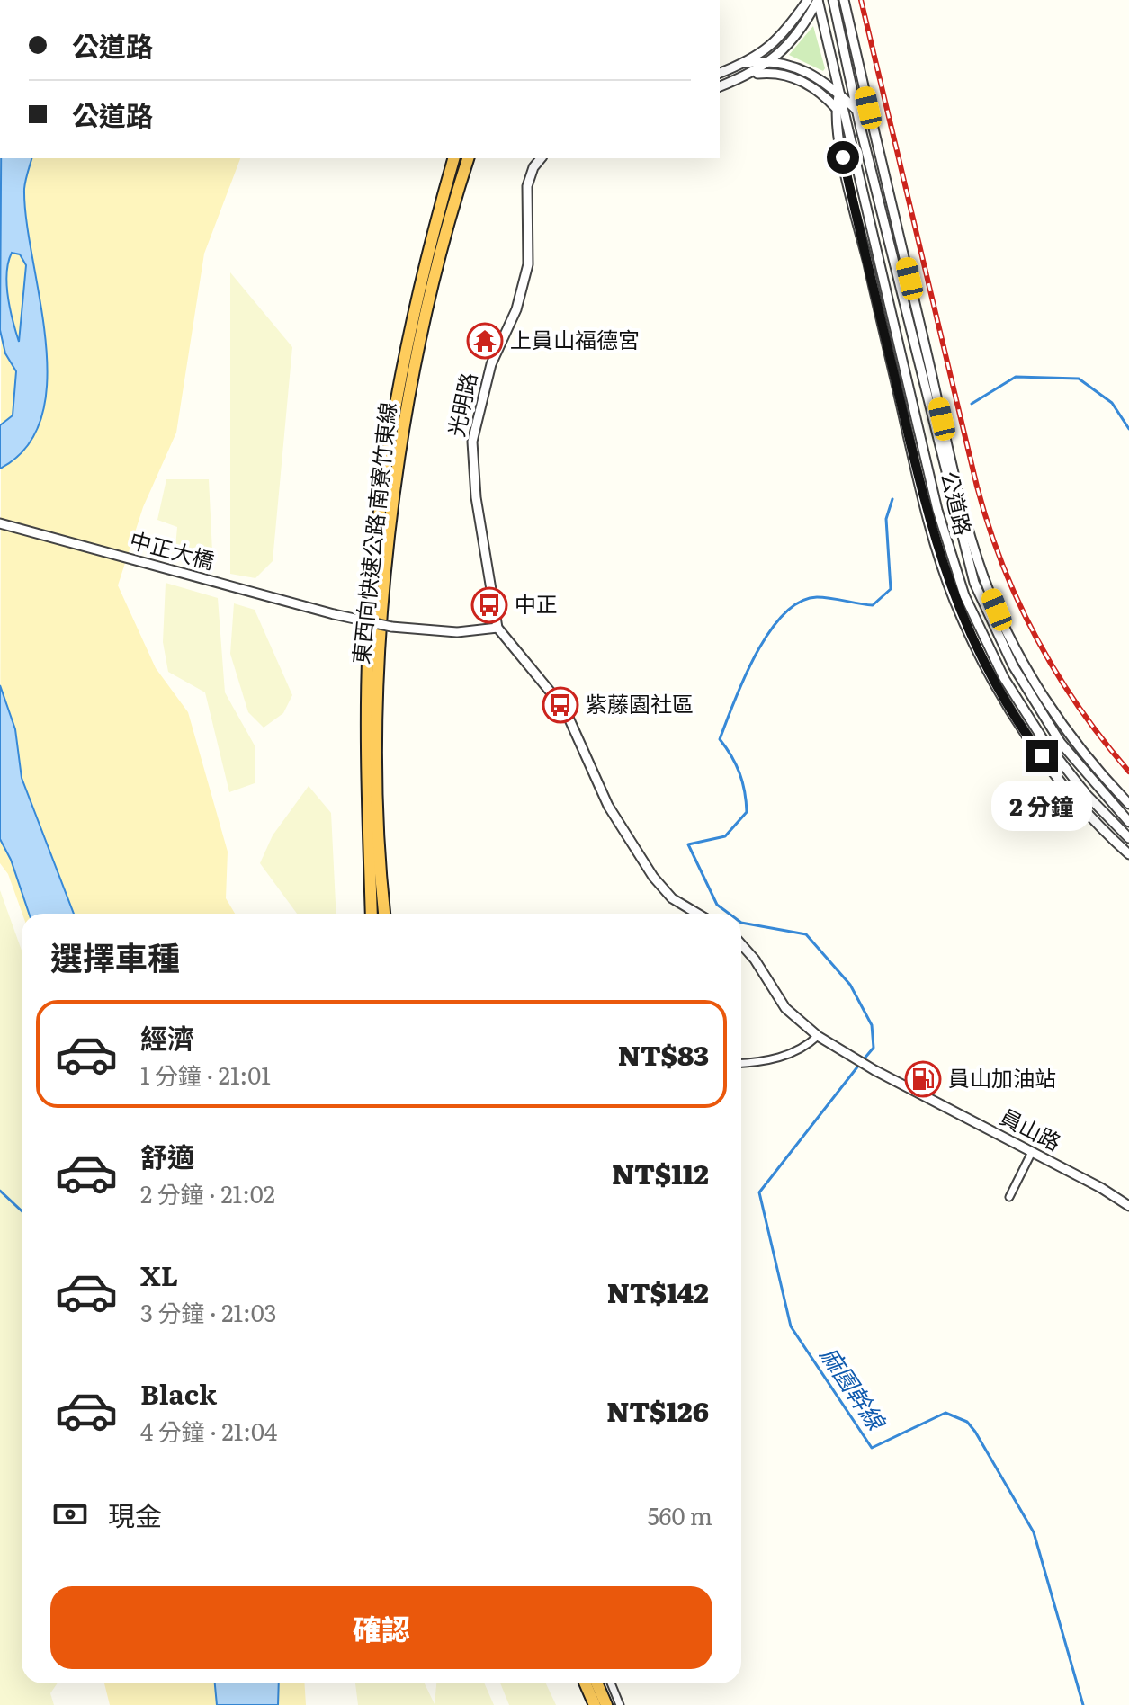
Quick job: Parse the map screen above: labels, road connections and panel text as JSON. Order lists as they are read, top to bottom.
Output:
{
  "streets": {
    "highway": ["東西向快速公路 南寮竹東線"],
    "street": [
      "光明路",
      "公道路",
      "中正大橋",
      "員山路"
    ]
  },
  "crossings": [
    ["光明路", "中正大橋"]
  ],
  "water": ["麻園幹線"],
  "places": {
    "temple": ["上員山福德宮"],
    "bus stop": ["中正", "紫藤園社區"],
    "fuel station": ["員山加油站"]
  },
  "page": {
    "banner": ["公道路", "公道路"],
    "bubble": "2 分鐘",
    "heading": "選擇車種",
    "list": [
      {
        "name": "經濟",
        "note": "1 分鐘 · 21:01",
        "value": "NT$83"
      },
      {
        "name": "舒適",
        "note": "2 分鐘 · 21:02",
        "value": "NT$112"
      },
      {
        "name": "XL",
        "note": "3 分鐘 · 21:03",
        "value": "NT$142"
      },
      {
        "name": "Black",
        "note": "4 分鐘 · 21:04",
        "value": "NT$126"
      }
    ],
    "pay": ["現金", "560 m"],
    "buttons": "確認"
  }
}
